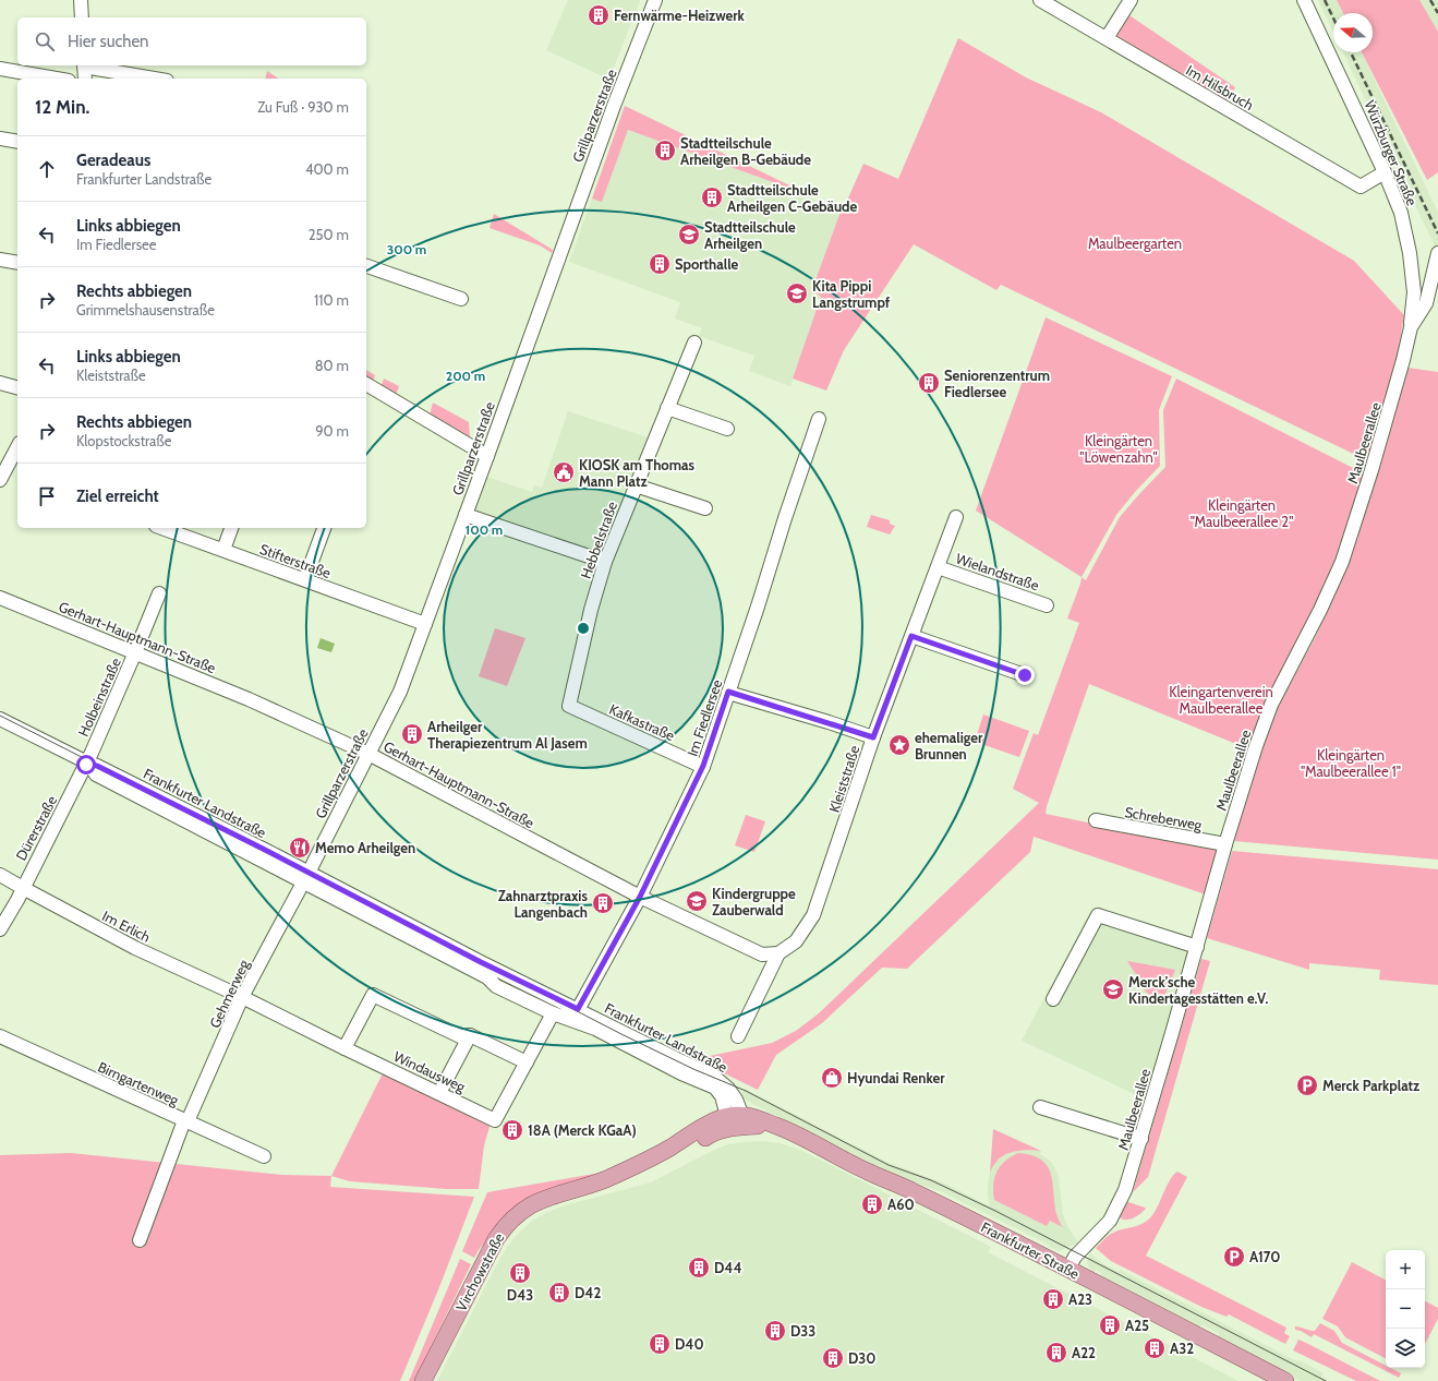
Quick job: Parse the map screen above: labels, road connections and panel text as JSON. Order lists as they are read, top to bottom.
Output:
{
  "streets": {
    "main road": ["Frankfurter Straße", "Virchowstraße"],
    "street": [
      "Im Hilsbruch",
      "Grillparzerstraße",
      "Würzburger Straße",
      "Maulbeerallee",
      "Hebbelstraße",
      "Stifterstraße",
      "Wielandstraße",
      "Gerhart-Hauptmann-Straße",
      "Holbeinstraße",
      "Im Fiedlersee",
      "Kafkastraße",
      "Kleiststraße",
      "Frankfurter Landstraße",
      "Schreberweg",
      "Dürerstraße",
      "Im Erlich",
      "Gehmerweg",
      "Windausweg",
      "Birngartenweg"
    ]
  },
  "crossings": [
    ["Im Hilsbruch", "Würzburger Straße"],
    ["Grillparzerstraße", "Stifterstraße"],
    ["Grillparzerstraße", "Gerhart-Hauptmann-Straße"],
    ["Grillparzerstraße", "Frankfurter Landstraße"],
    ["Grillparzerstraße", "Gehmerweg"],
    ["Würzburger Straße", "Maulbeerallee"],
    ["Maulbeerallee", "Schreberweg"],
    ["Maulbeerallee", "Frankfurter Straße"],
    ["Hebbelstraße", "Kafkastraße"],
    ["Wielandstraße", "Kleiststraße"],
    ["Gerhart-Hauptmann-Straße", "Holbeinstraße"],
    ["Gerhart-Hauptmann-Straße", "Im Fiedlersee"],
    ["Gerhart-Hauptmann-Straße", "Kleiststraße"],
    ["Holbeinstraße", "Frankfurter Landstraße"],
    ["Holbeinstraße", "Dürerstraße"],
    ["Im Fiedlersee", "Kafkastraße"],
    ["Im Fiedlersee", "Frankfurter Landstraße"],
    ["Frankfurter Landstraße", "Dürerstraße"],
    ["Frankfurter Landstraße", "Gehmerweg"],
    ["Frankfurter Landstraße", "Windausweg"],
    ["Frankfurter Landstraße", "Frankfurter Straße"],
    ["Frankfurter Landstraße", "Virchowstraße"],
    ["Dürerstraße", "Im Erlich"],
    ["Im Erlich", "Gehmerweg"],
    ["Im Erlich", "Windausweg"],
    ["Gehmerweg", "Windausweg"],
    ["Gehmerweg", "Birngartenweg"],
    ["Frankfurter Straße", "Virchowstraße"]
  ],
  "parks": [
    "Maulbeergarten",
    "Kleingärten \"Löwenzahn\"",
    "Kleingärten \"Maulbeerallee 2\"",
    "Kleingartenverein Maulbeerallee",
    "Kleingärten \"Maulbeerallee 1\""
  ],
  "places": {
    "building": [
      "Fernwärme-Heizwerk",
      "Stadtteilschule Arheilgen B-Gebäude",
      "Stadtteilschule Arheilgen C-Gebäude",
      "Sporthalle",
      "Seniorenzentrum Fiedlersee",
      "Arheilger Therapiezentrum Al Jasem",
      "Zahnarztpraxis Langenbach",
      "18A (Merck KGaA)",
      "A60",
      "D44",
      "D43",
      "D42",
      "A23",
      "A25",
      "D33",
      "D40",
      "A32",
      "A22",
      "D30"
    ],
    "school or university": [
      "Stadtteilschule Arheilgen",
      "Kita Pippi Langstrumpf",
      "Kindergruppe Zauberwald",
      "Merck'sche Kindertagesstätten e.V."
    ],
    "public building": ["KIOSK am Thomas Mann Platz"],
    "place": ["ehemaliger Brunnen"],
    "restaurant": ["Memo Arheilgen"],
    "shop": ["Hyundai Renker"],
    "parking": ["Merck Parkplatz", "A170"]
  },
  "north": "left",
  "page": {
    "search": "Hier suchen",
    "heading": ["12 Min.", "Zu Fuß · 930 m"],
    "list": [
      ["Geradeaus", "Frankfurter Landstraße", "400 m"],
      ["Links abbiegen", "Im Fiedlersee", "250 m"],
      ["Rechts abbiegen", "Grimmelshausenstraße", "110 m"],
      ["Links abbiegen", "Kleiststraße", "80 m"],
      ["Rechts abbiegen", "Klopstockstraße", "90 m"],
      "Ziel erreicht"
    ],
    "map_buttons": ["+", "−"]
  },
  "rings": ["300 m", "200 m", "100 m"]
}
